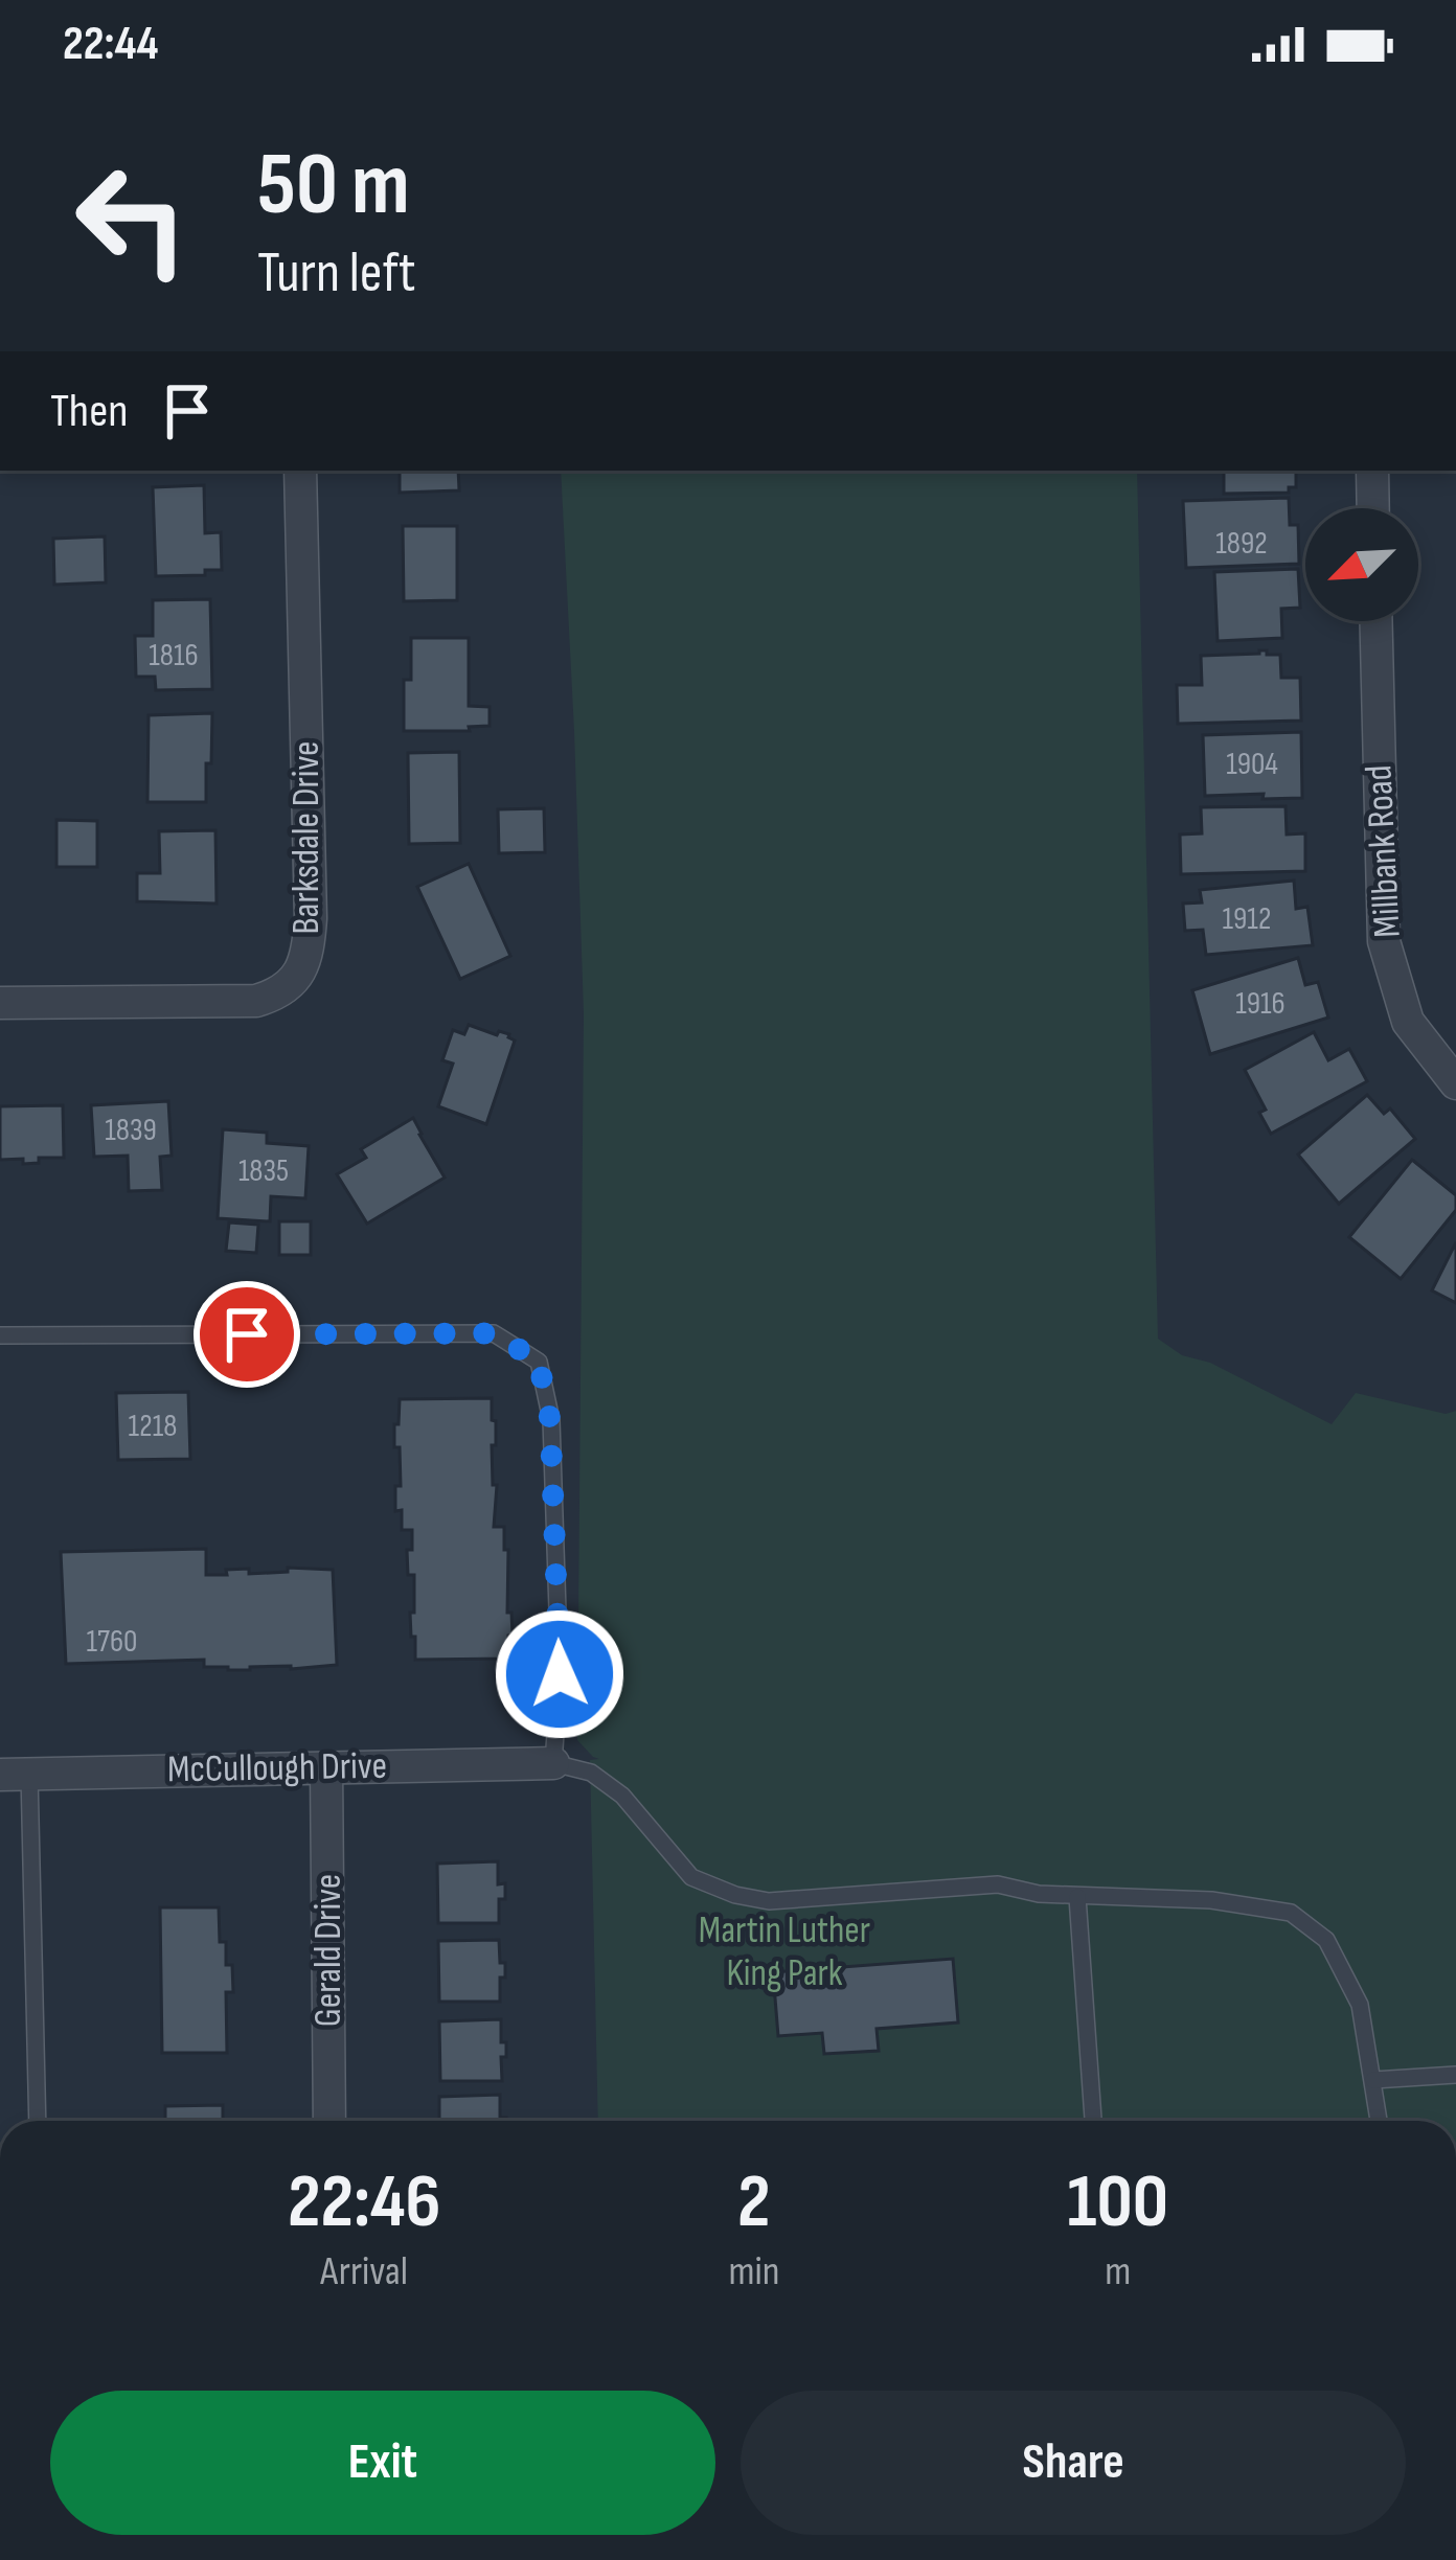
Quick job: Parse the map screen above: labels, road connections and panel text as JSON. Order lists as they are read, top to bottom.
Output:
{
  "streets": {
    "street": [
      "Barksdale Drive",
      "Millbank Road",
      "McCullough Drive",
      "Gerald Drive"
    ]
  },
  "crossings": [
    ["McCullough Drive", "Gerald Drive"]
  ],
  "parks": ["Martin Luther King Park"],
  "house_numbers": [
    "1892",
    "1816",
    "1904",
    "1912",
    "1916",
    "1839",
    "1835",
    "1218",
    "1760"
  ],
  "north": "bottom left",
  "page": {
    "status": "22:44",
    "turn": ["50 m", "Turn left"],
    "then": "Then",
    "eta": [
      "22:46",
      "Arrival",
      "2",
      "min",
      "100",
      "m"
    ],
    "buttons": ["Exit", "Share"]
  }
}
